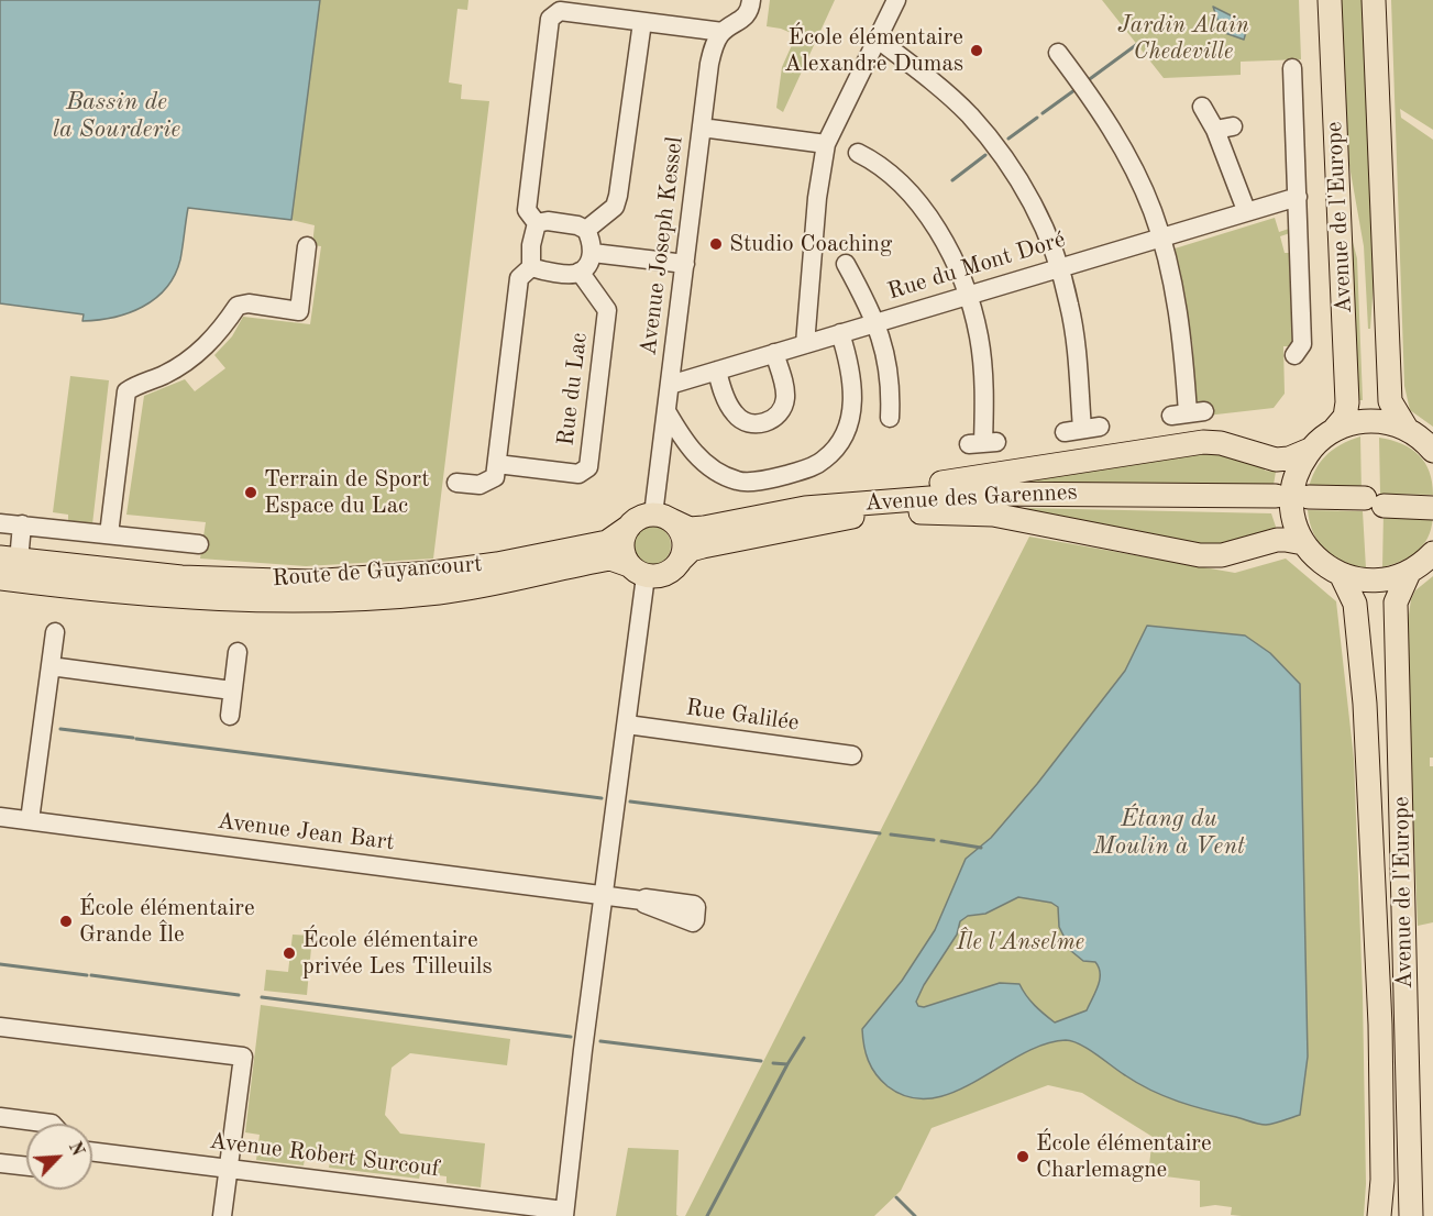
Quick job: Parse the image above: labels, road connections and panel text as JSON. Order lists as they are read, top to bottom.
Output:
{
  "streets": {
    "main road": ["Avenue de l'Europe", "Avenue des Garennes", "Route de Guyancourt"],
    "street": [
      "Avenue Joseph Kessel",
      "Rue du Mont Doré",
      "Rue du Lac",
      "Rue Galilée",
      "Avenue Jean Bart",
      "Avenue Robert Surcouf"
    ]
  },
  "crossings": [
    ["Avenue Joseph Kessel", "Rue du Mont Doré"],
    ["Avenue Joseph Kessel", "Avenue des Garennes"],
    ["Avenue Joseph Kessel", "Route de Guyancourt"],
    ["Avenue des Garennes", "Route de Guyancourt"]
  ],
  "water": ["Bassin de la Sourderie", "Étang du Moulin à Vent"],
  "parks": ["Jardin Alain Chedeville", "Île l'Anselme"],
  "places": [
    "École élémentaire Alexandre Dumas",
    "Studio Coaching",
    "Terrain de Sport Espace du Lac",
    "École élémentaire Grande Île",
    "École élémentaire privée Les Tilleuils",
    "École élémentaire Charlemagne"
  ],
  "north": "top right"
}
